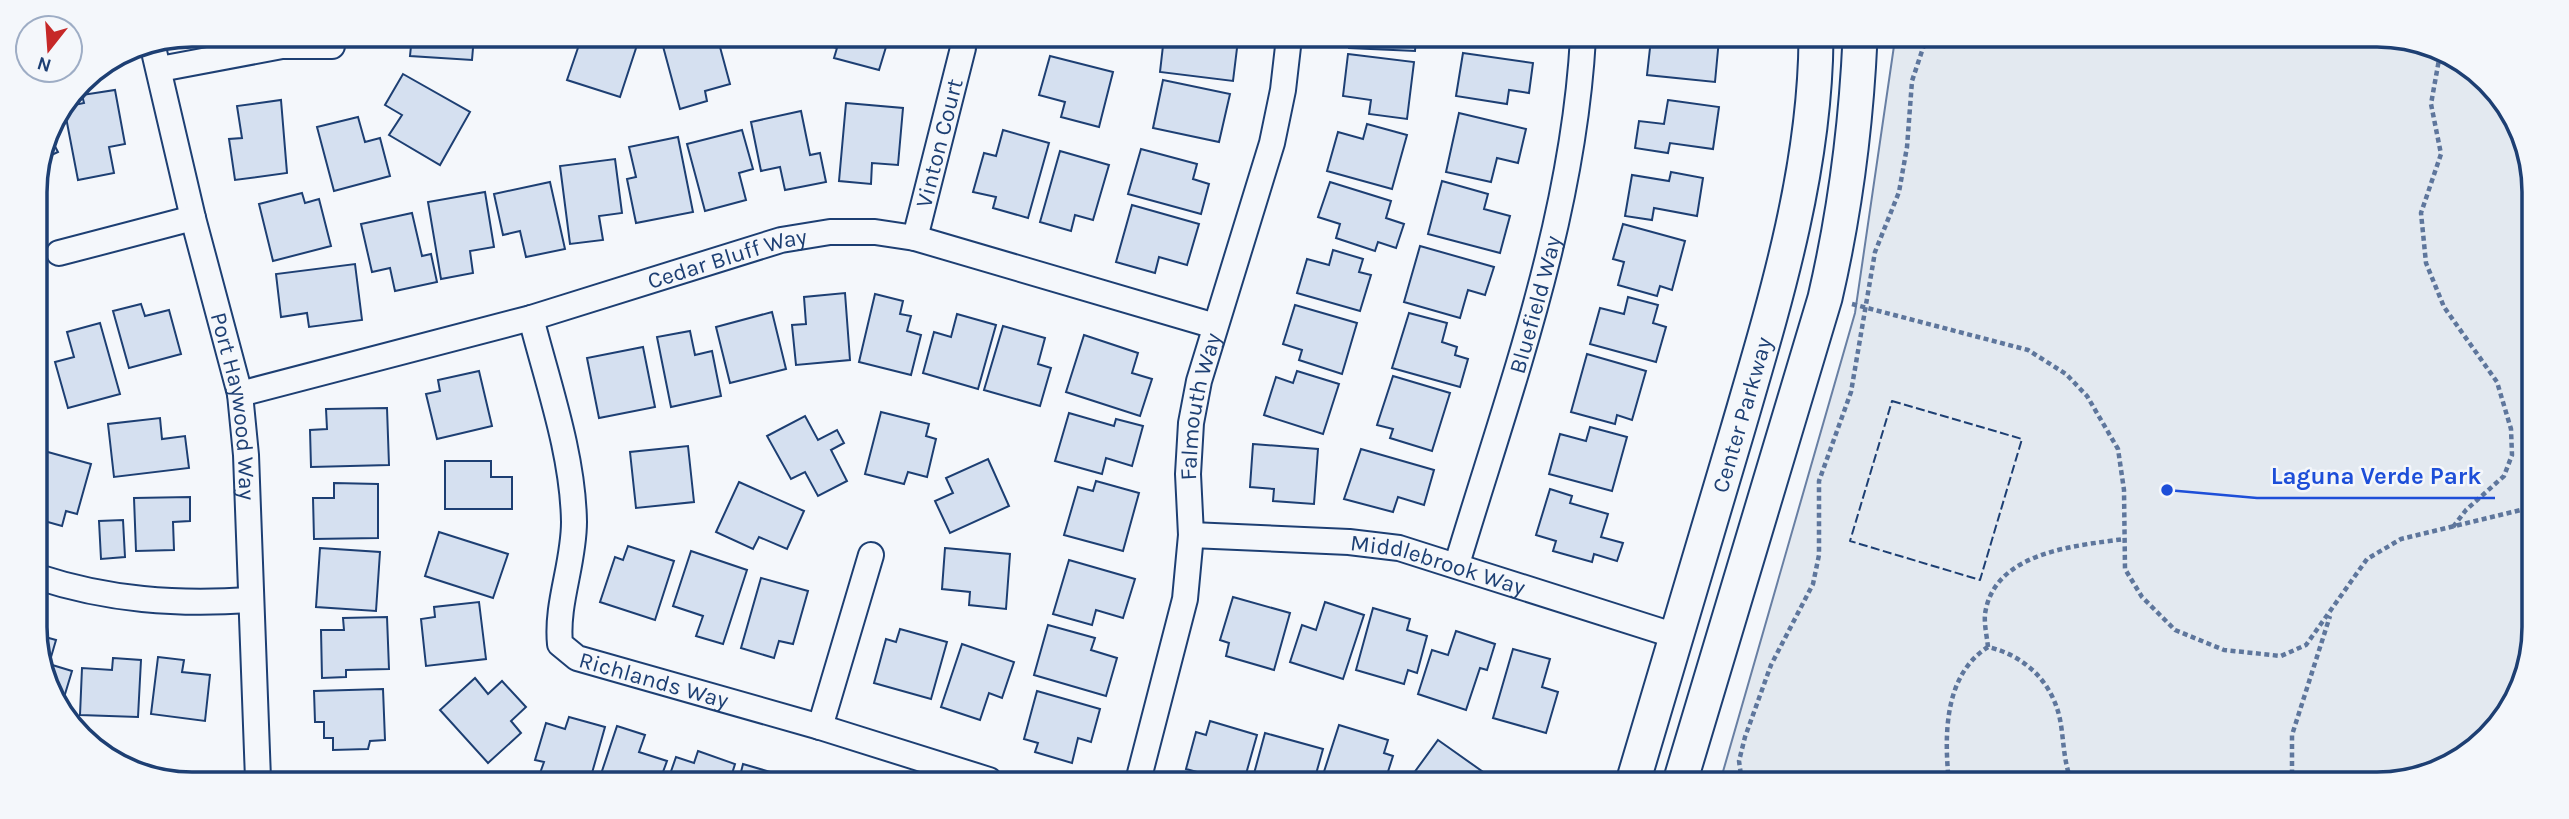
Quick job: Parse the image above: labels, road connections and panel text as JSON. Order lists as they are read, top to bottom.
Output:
{
  "streets": {
    "main road": ["Center Parkway"],
    "street": [
      "Vinton Court",
      "Cedar Bluff Way",
      "Bluefield Way",
      "Port Haywood Way",
      "Falmouth Way",
      "Middlebrook Way",
      "Richlands Way"
    ]
  },
  "crossings": [
    ["Vinton Court", "Cedar Bluff Way"],
    ["Cedar Bluff Way", "Port Haywood Way"],
    ["Cedar Bluff Way", "Falmouth Way"],
    ["Cedar Bluff Way", "Richlands Way"],
    ["Bluefield Way", "Middlebrook Way"],
    ["Falmouth Way", "Middlebrook Way"],
    ["Center Parkway", "Middlebrook Way"]
  ],
  "places": ["Laguna Verde Park"],
  "north": "bottom"
}
